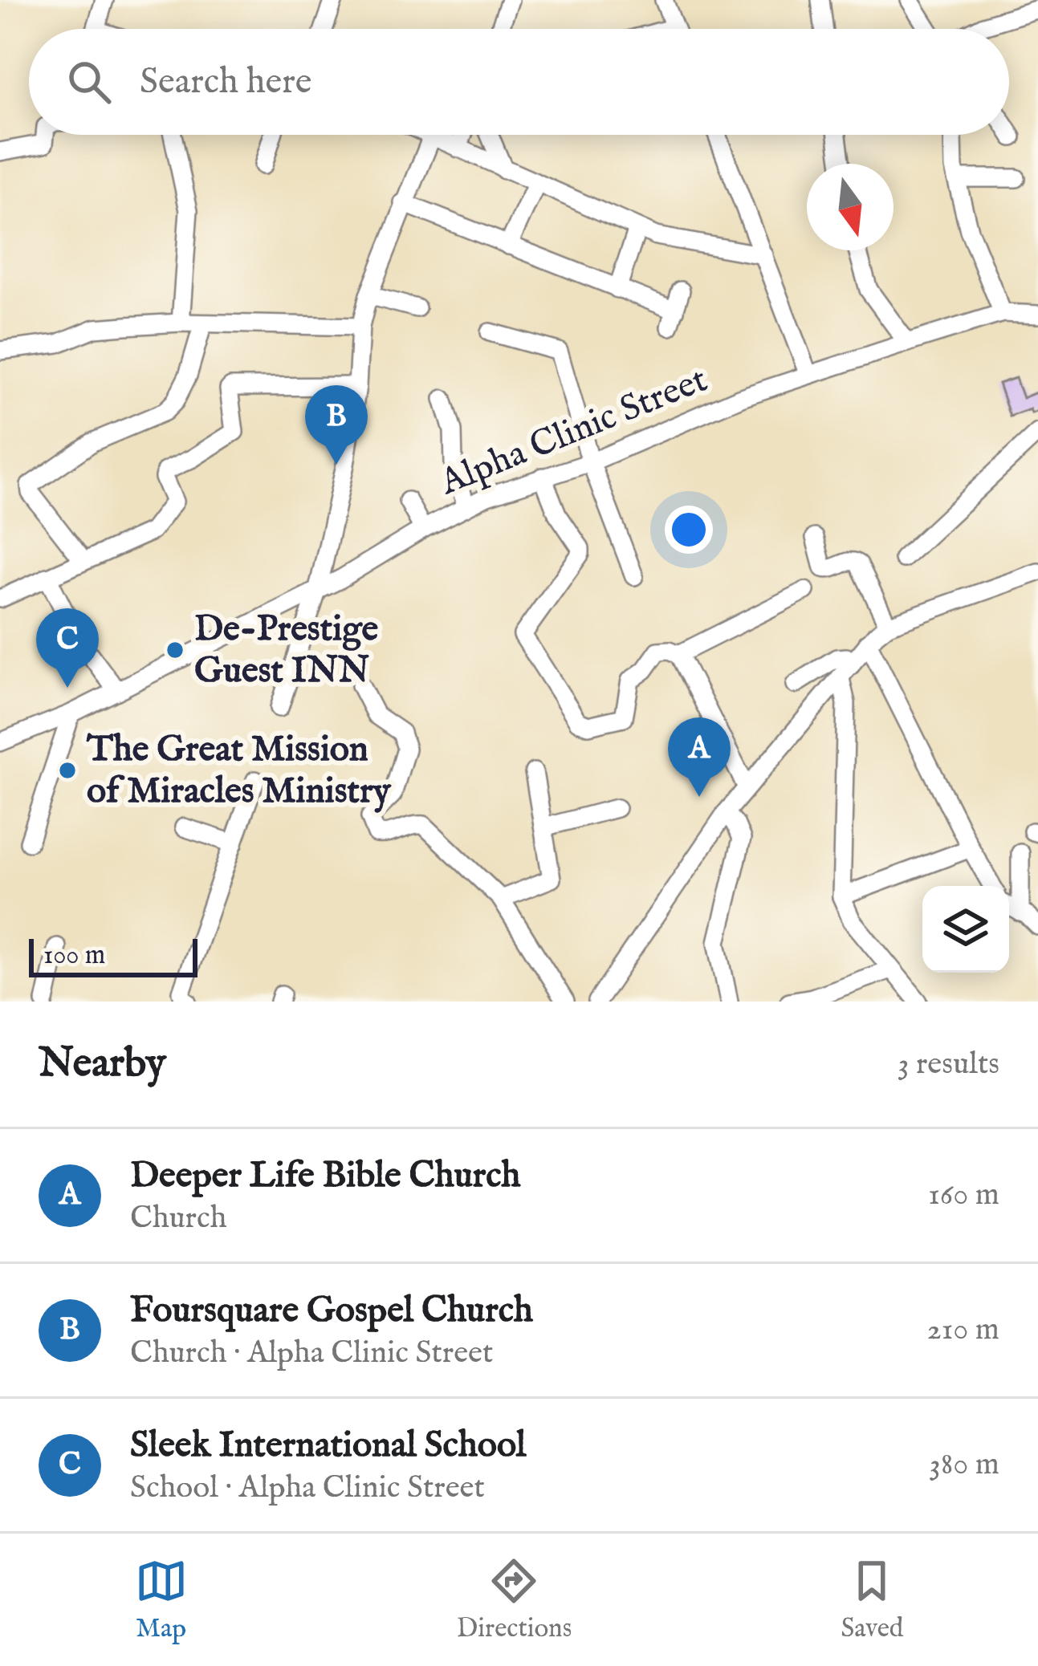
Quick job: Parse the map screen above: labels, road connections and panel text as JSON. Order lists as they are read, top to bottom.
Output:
{
  "streets": {
    "street": ["Alpha Clinic Street"]
  },
  "places": ["De-Prestige Guest INN", "The Great Mission of Miracles Ministry"],
  "scale_bar": "100 m",
  "north": "bottom",
  "page": {
    "search": "Search here",
    "pins": ["B", "C", "A"],
    "scale": "100 m",
    "heading": ["Nearby", "3 results"],
    "list": [
      {
        "mark": "A",
        "name": "Deeper Life Bible Church",
        "note": "Church",
        "value": "160 m"
      },
      {
        "mark": "B",
        "name": "Foursquare Gospel Church",
        "note": "Church · Alpha Clinic Street",
        "value": "210 m"
      },
      {
        "mark": "C",
        "name": "Sleek International School",
        "note": "School · Alpha Clinic Street",
        "value": "380 m"
      }
    ],
    "nav": ["Map", "Directions", "Saved"]
  }
}
